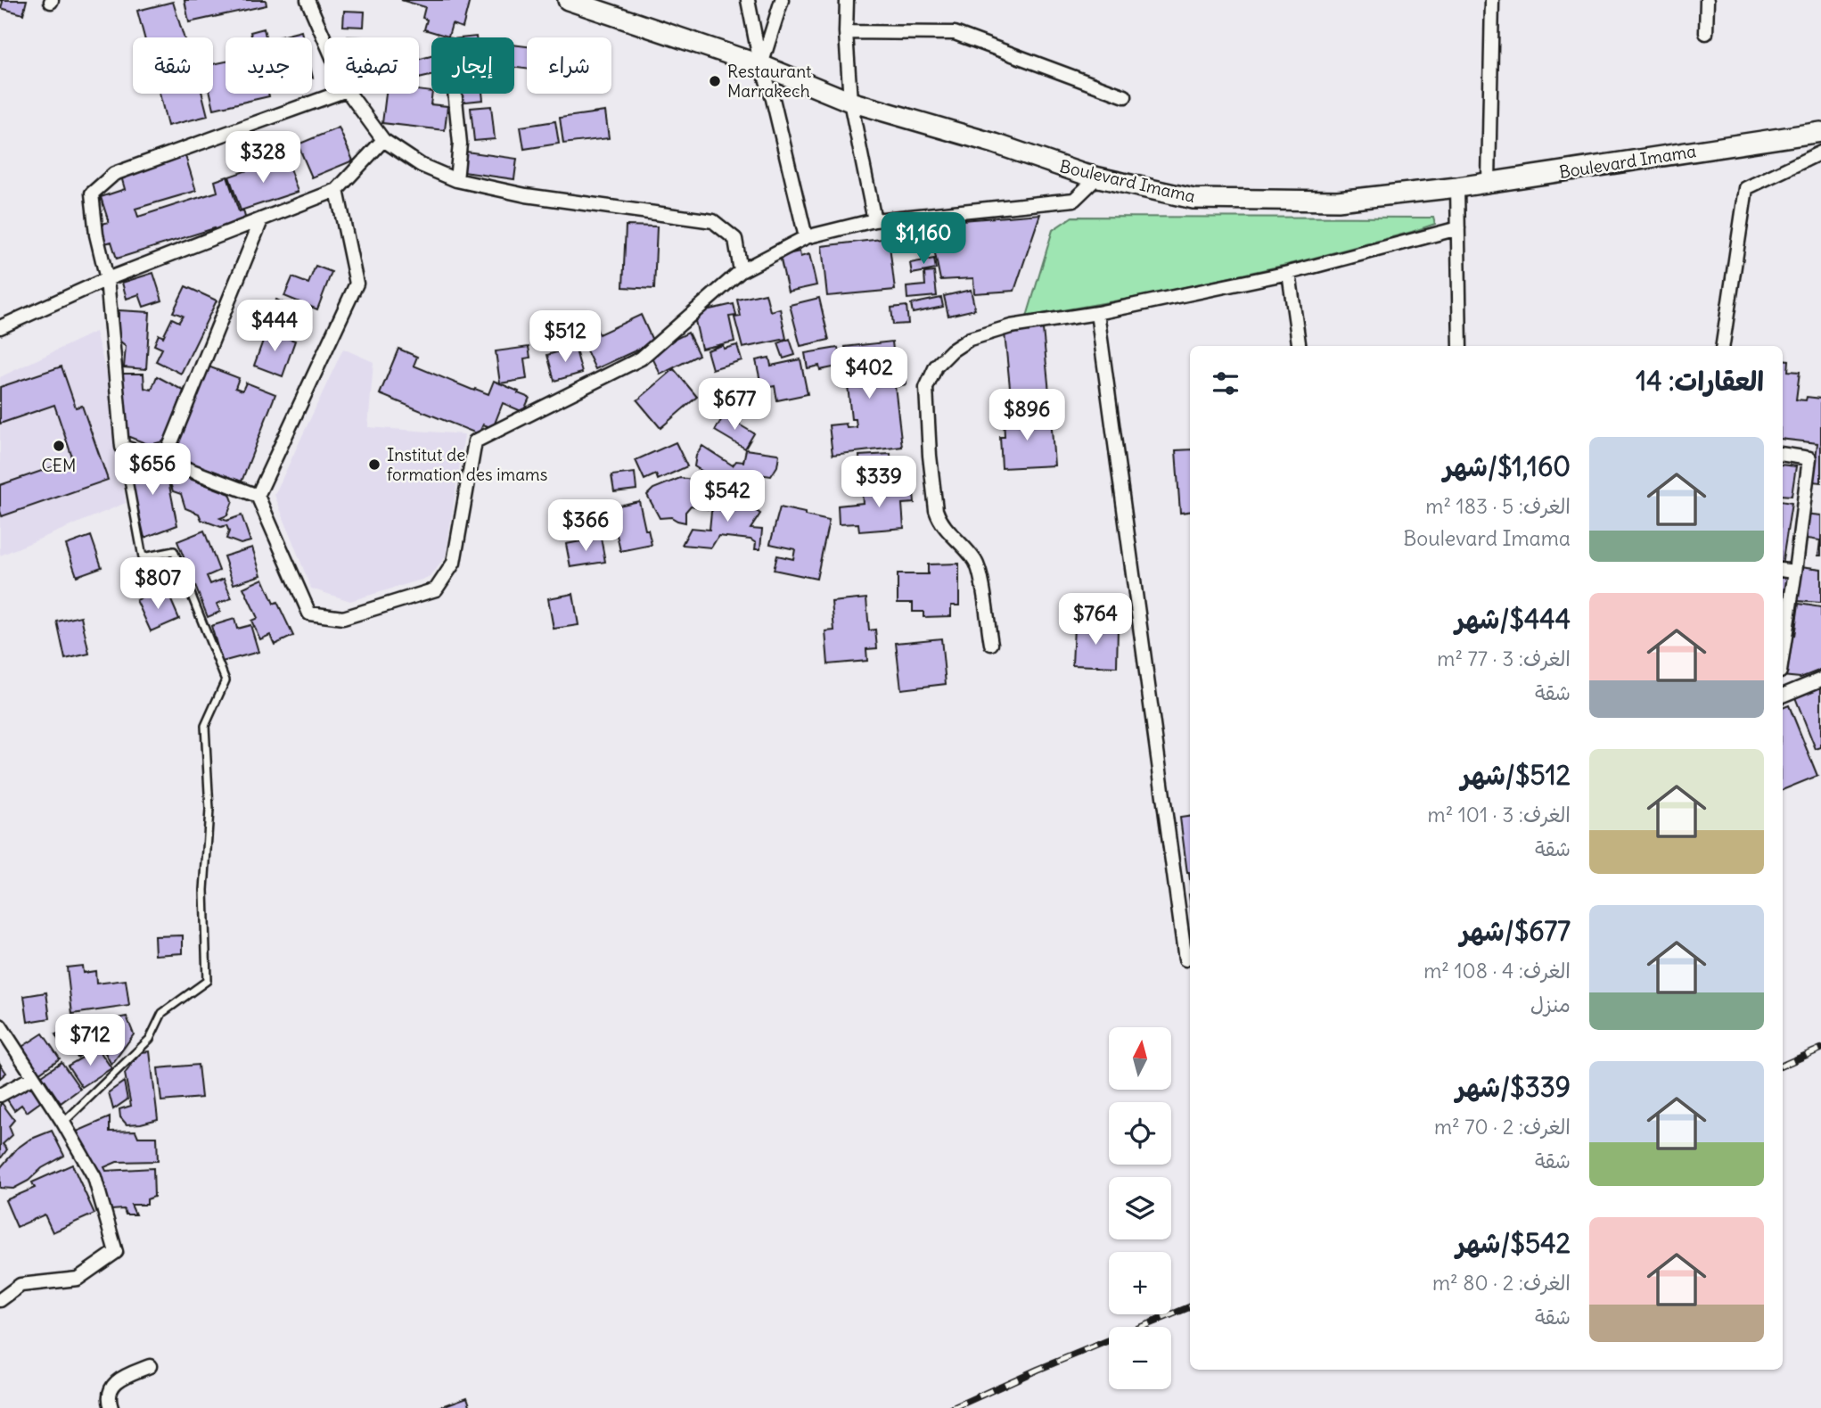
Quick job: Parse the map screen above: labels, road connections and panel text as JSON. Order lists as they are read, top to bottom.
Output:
{
  "streets": {
    "main road": ["Boulevard Imama"]
  },
  "places": ["Restaurant Marrakech", "CEM", "Institut de formation des imams"],
  "north": "top",
  "page": {
    "chip": [
      "شراء",
      "إيجار",
      "تصفية",
      "جديد",
      "شقة"
    ],
    "price": [
      "$328",
      "$1,160",
      "$444",
      "$512",
      "$402",
      "$677",
      "$896",
      "$656",
      "$339",
      "$542",
      "$366",
      "$807",
      "$764",
      "$712"
    ],
    "heading": "العقارات: 14",
    "list": [
      {
        "name": "$1,160/شهر",
        "note": "الغرف: 5 · 183 m² · Boulevard Imama"
      },
      {
        "name": "$444/شهر",
        "note": "الغرف: 3 · 77 m² · شقة"
      },
      {
        "name": "$512/شهر",
        "note": "الغرف: 3 · 101 m² · شقة"
      },
      {
        "name": "$677/شهر",
        "note": "الغرف: 4 · 108 m² · منزل"
      },
      {
        "name": "$339/شهر",
        "note": "الغرف: 2 · 70 m² · شقة"
      },
      {
        "name": "$542/شهر",
        "note": "الغرف: 2 · 80 m² · شقة"
      }
    ],
    "map_buttons": ["+", "−"]
  }
}
